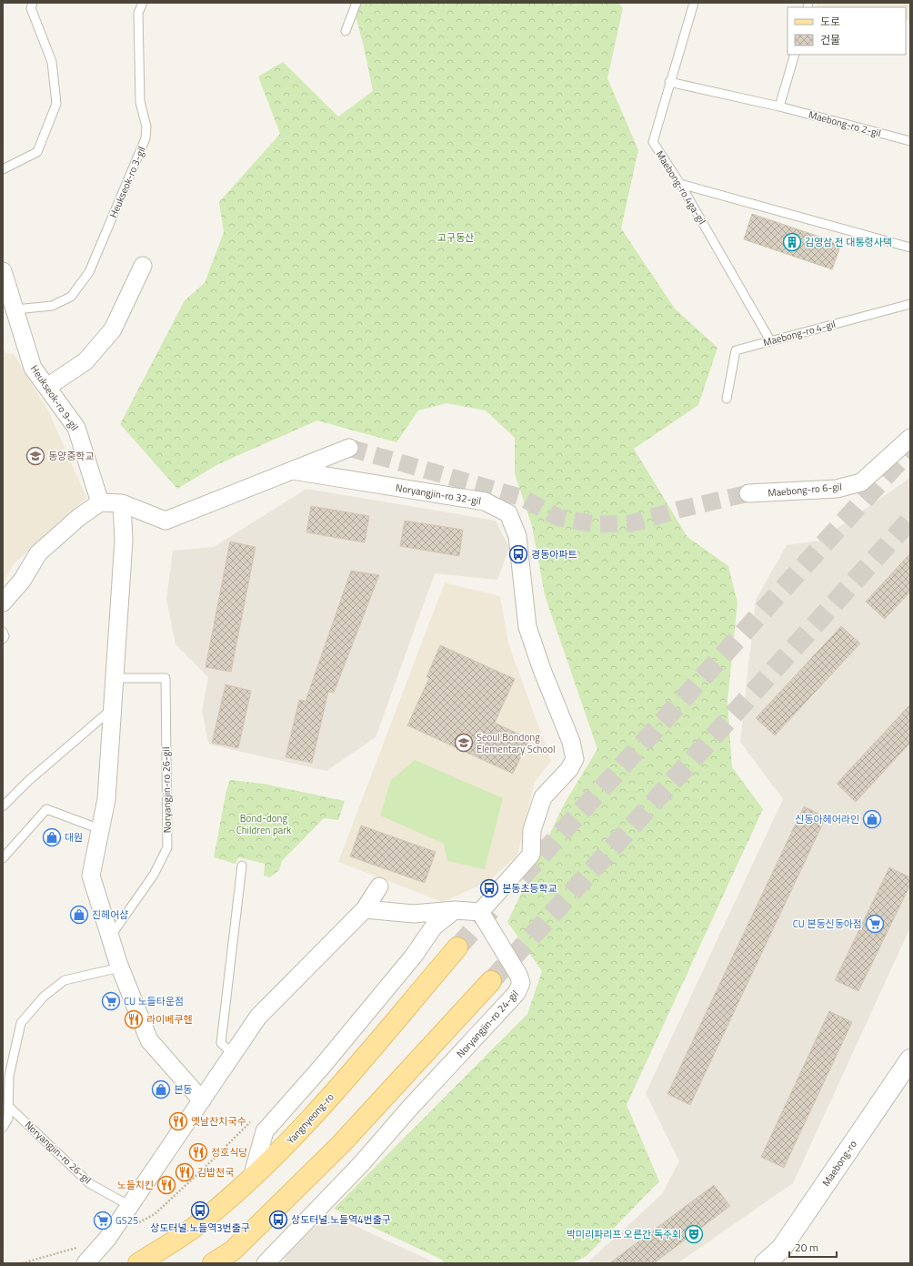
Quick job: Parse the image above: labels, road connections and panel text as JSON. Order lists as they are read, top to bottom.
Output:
{
  "streets": {
    "main road": ["Yangnyeong-ro"],
    "street": [
      "Heukseok-ro 9-gil",
      "Maebong-ro 6-gil",
      "Noryangjin-ro 32-gil",
      "Noryangjin-ro 24-gil",
      "Maebong-ro"
    ],
    "lane": [
      "Maebong-ro 2-gil",
      "Heukseok-ro 3-gil",
      "Maebong-ro 4ga-gil",
      "Maebong-ro 4-gil",
      "Noryangjin-ro 26-gil"
    ]
  },
  "crossings": [
    ["Maebong-ro 2-gil", "Maebong-ro 4ga-gil"],
    ["Heukseok-ro 3-gil", "Heukseok-ro 9-gil"],
    ["Maebong-ro 4ga-gil", "Maebong-ro 4-gil"],
    ["Noryangjin-ro 32-gil", "Noryangjin-ro 24-gil"]
  ],
  "parks": ["고구동산", "Bond-dong Children park"],
  "places": {
    "building": ["김영삼 전 대통령사택"],
    "school or university": ["동양중학교", "Seoul Bondong Elementary School"],
    "bus stop": [
      "경동아파트",
      "본동초등학교",
      "상도터널.노들역3번출구",
      "상도터널.노들역4번출구"
    ],
    "shop": [
      "신동아헤어라인",
      "대원",
      "진헤어샵",
      "본동"
    ],
    "supermarket": ["CU 본동신동아점", "CU 노들타운점", "GS25"],
    "restaurant": [
      "라이베쿠헨",
      "옛날잔치국수",
      "정호식당",
      "김밥천국",
      "노들치킨"
    ],
    "theatre": ["박미리파리프 오른간 독주회"]
  },
  "legend": ["도로", "건물"],
  "scale_bar": "20 m"
}
